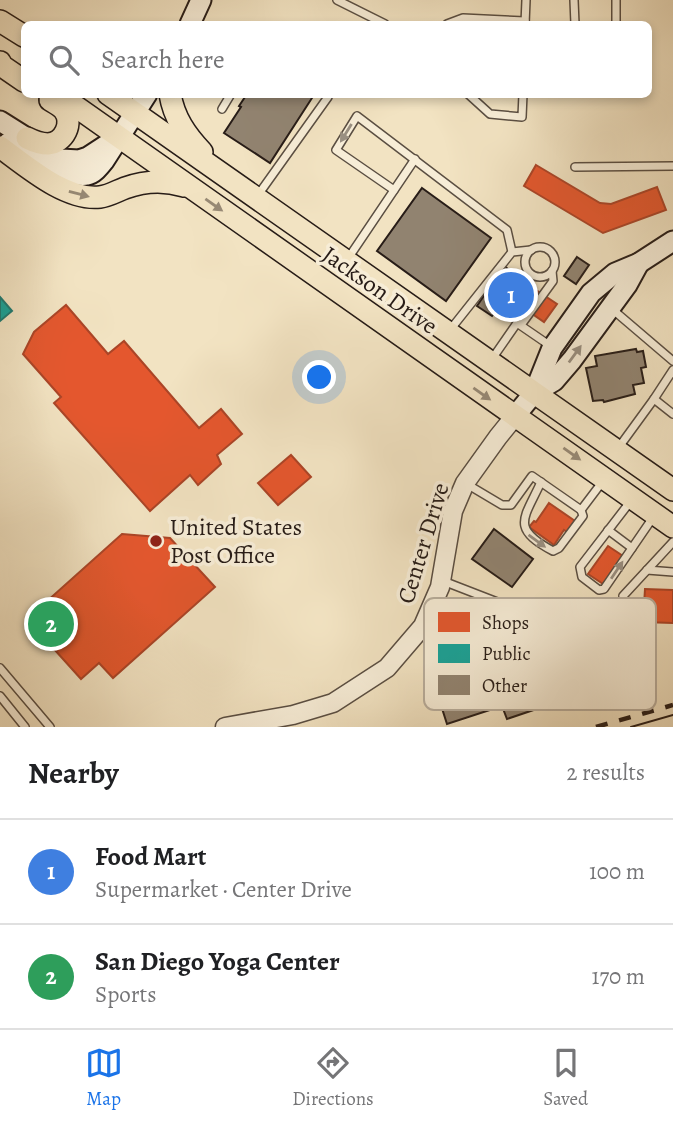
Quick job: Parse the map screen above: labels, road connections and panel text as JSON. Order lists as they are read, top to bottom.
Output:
{
  "streets": {
    "main road": ["Jackson Drive", "Center Drive"]
  },
  "crossings": [
    ["Jackson Drive", "Center Drive"]
  ],
  "places": ["United States Post Office"],
  "legend": ["Shops", "Public", "Other"],
  "page": {
    "search": "Search here",
    "pins": ["1", "2"],
    "heading": ["Nearby", "2 results"],
    "list": [
      {
        "mark": "1",
        "name": "Food Mart",
        "note": "Supermarket · Center Drive",
        "value": "100 m"
      },
      {
        "mark": "2",
        "name": "San Diego Yoga Center",
        "note": "Sports",
        "value": "170 m"
      }
    ],
    "nav": ["Map", "Directions", "Saved"]
  }
}
